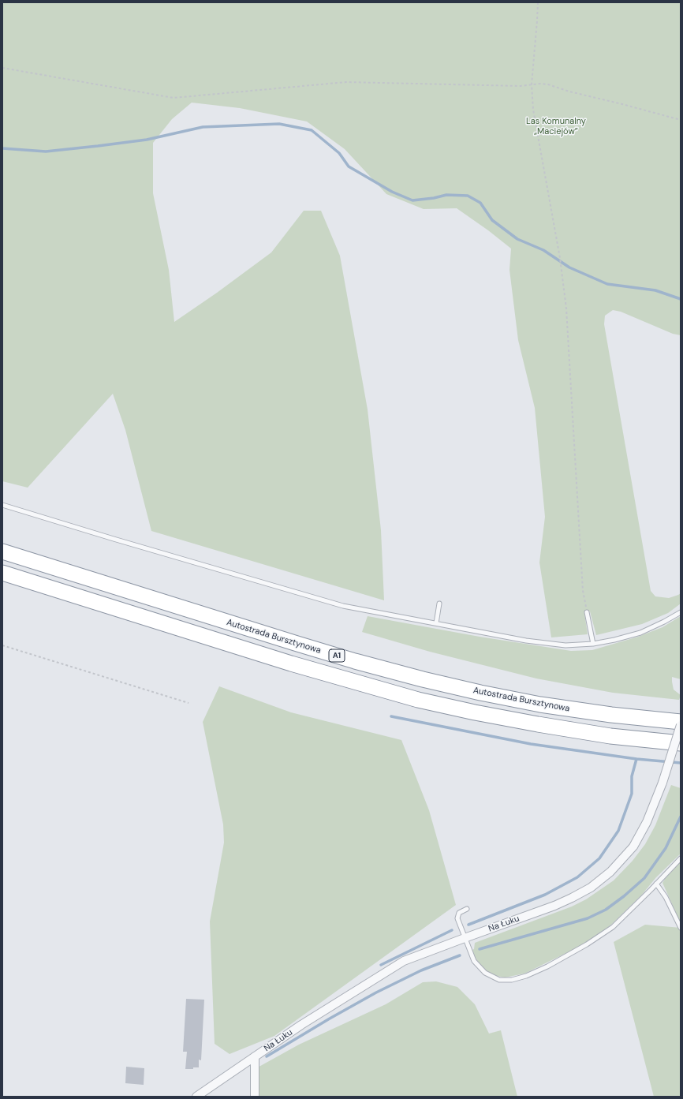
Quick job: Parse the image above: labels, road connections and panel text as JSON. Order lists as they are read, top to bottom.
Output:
{
  "streets": {
    "highway": ["Autostrada Bursztynowa", "A1"],
    "street": ["Na Łuku"]
  },
  "parks": ["Las Komunalny „Maciejów”"]
}
